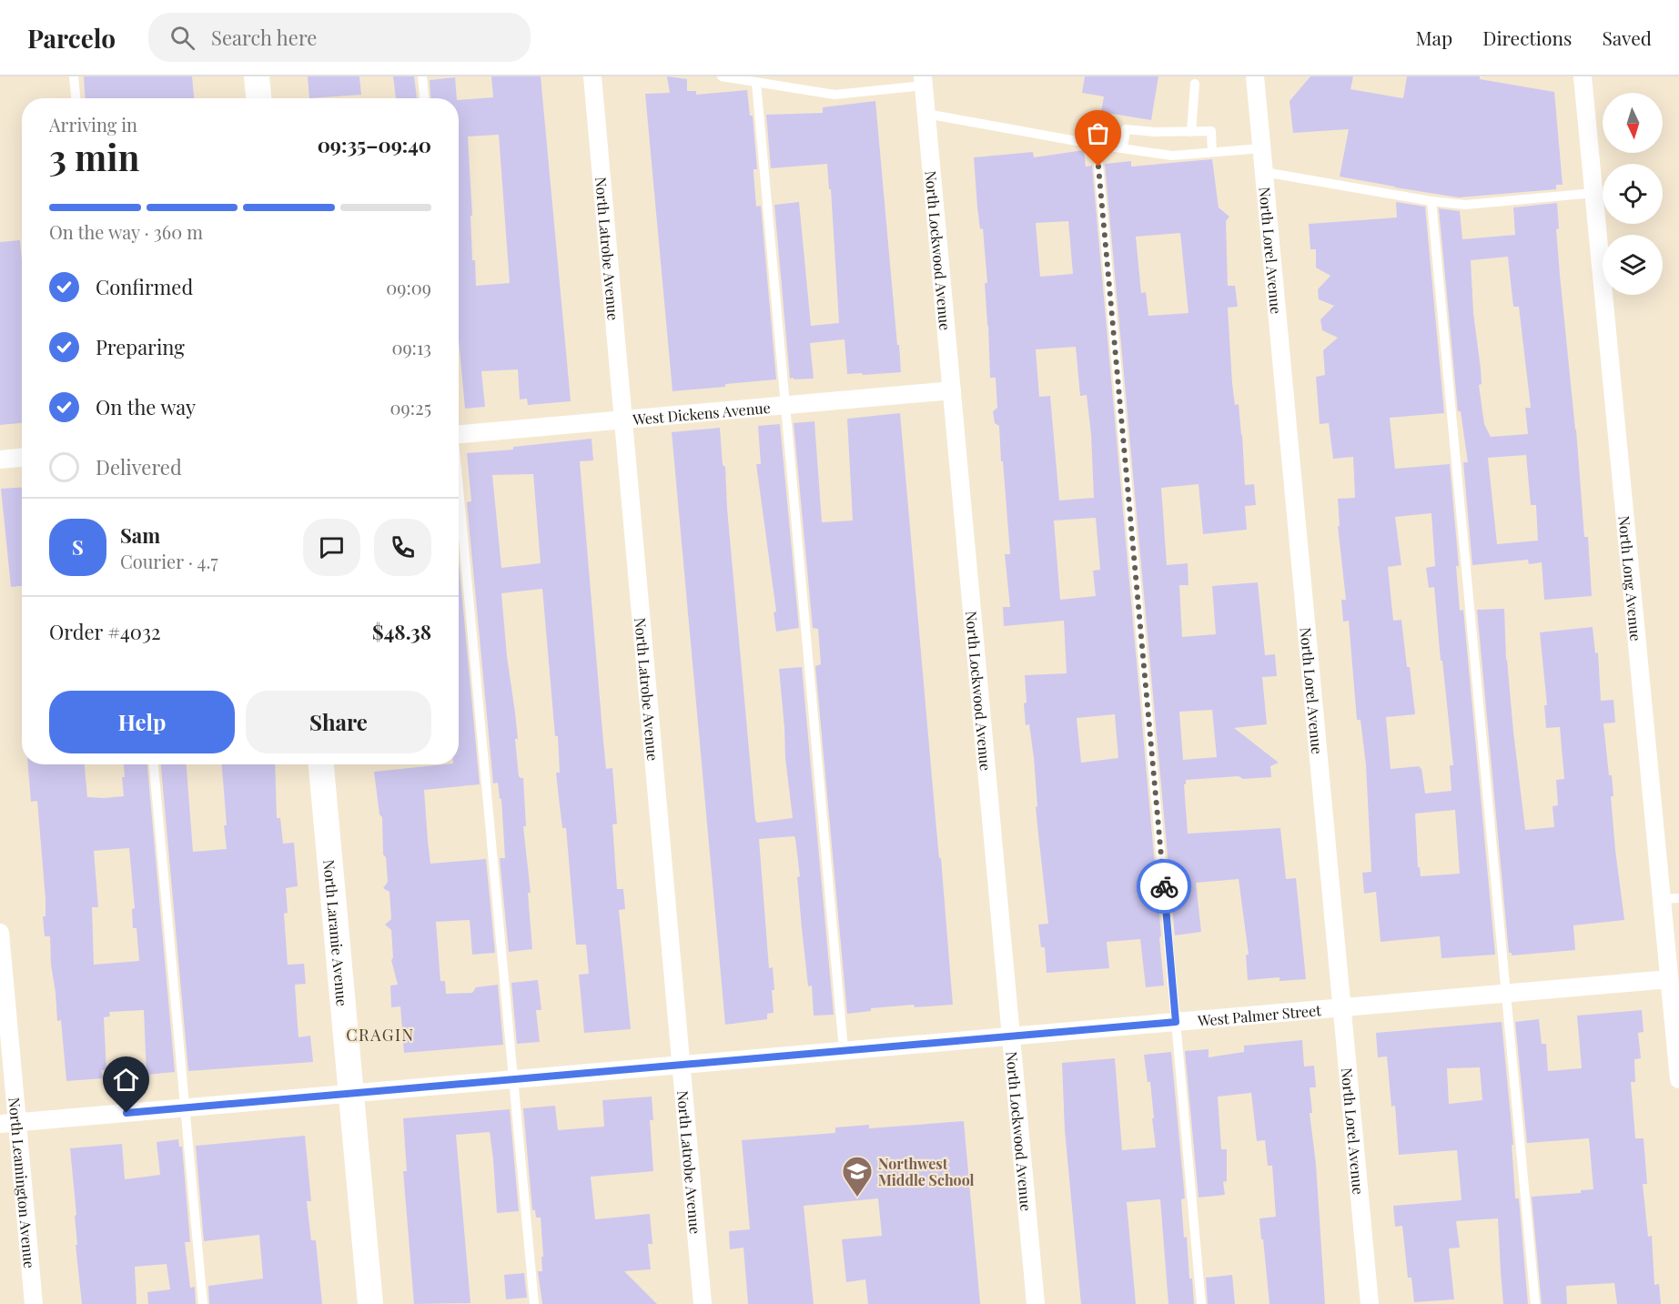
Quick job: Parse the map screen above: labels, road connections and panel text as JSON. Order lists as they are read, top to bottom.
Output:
{
  "streets": {
    "street": [
      "North Latrobe Avenue",
      "North Lockwood Avenue",
      "North Lorel Avenue",
      "West Dickens Avenue",
      "North Long Avenue",
      "North Laramie Avenue",
      "West Palmer Street",
      "North Leamington Avenue"
    ]
  },
  "crossings": [
    ["North Latrobe Avenue", "West Dickens Avenue"],
    ["North Latrobe Avenue", "West Palmer Street"],
    ["North Lockwood Avenue", "West Dickens Avenue"],
    ["North Lockwood Avenue", "West Palmer Street"],
    ["North Lorel Avenue", "West Palmer Street"],
    ["North Long Avenue", "West Palmer Street"],
    ["North Laramie Avenue", "West Palmer Street"],
    ["West Palmer Street", "North Leamington Avenue"]
  ],
  "districts": ["CRAGIN"],
  "places": {
    "school or university": ["Northwest Middle School"]
  },
  "north": "bottom",
  "page": {
    "header": "Parcelo",
    "search": "Search here",
    "nav": ["Map", "Directions", "Saved"],
    "heading": ["3 min", "Arriving in", "09:35–09:40"],
    "panel": [
      "Sam",
      "Courier · 4.7",
      "Order #4032",
      "$48.38"
    ],
    "bar": "On the way · 360 m",
    "list": [
      ["Confirmed", "09:09"],
      ["Preparing", "09:13"],
      ["On the way", "09:25"],
      "Delivered"
    ],
    "round": "S",
    "buttons": ["Help", "Share"]
  }
}
